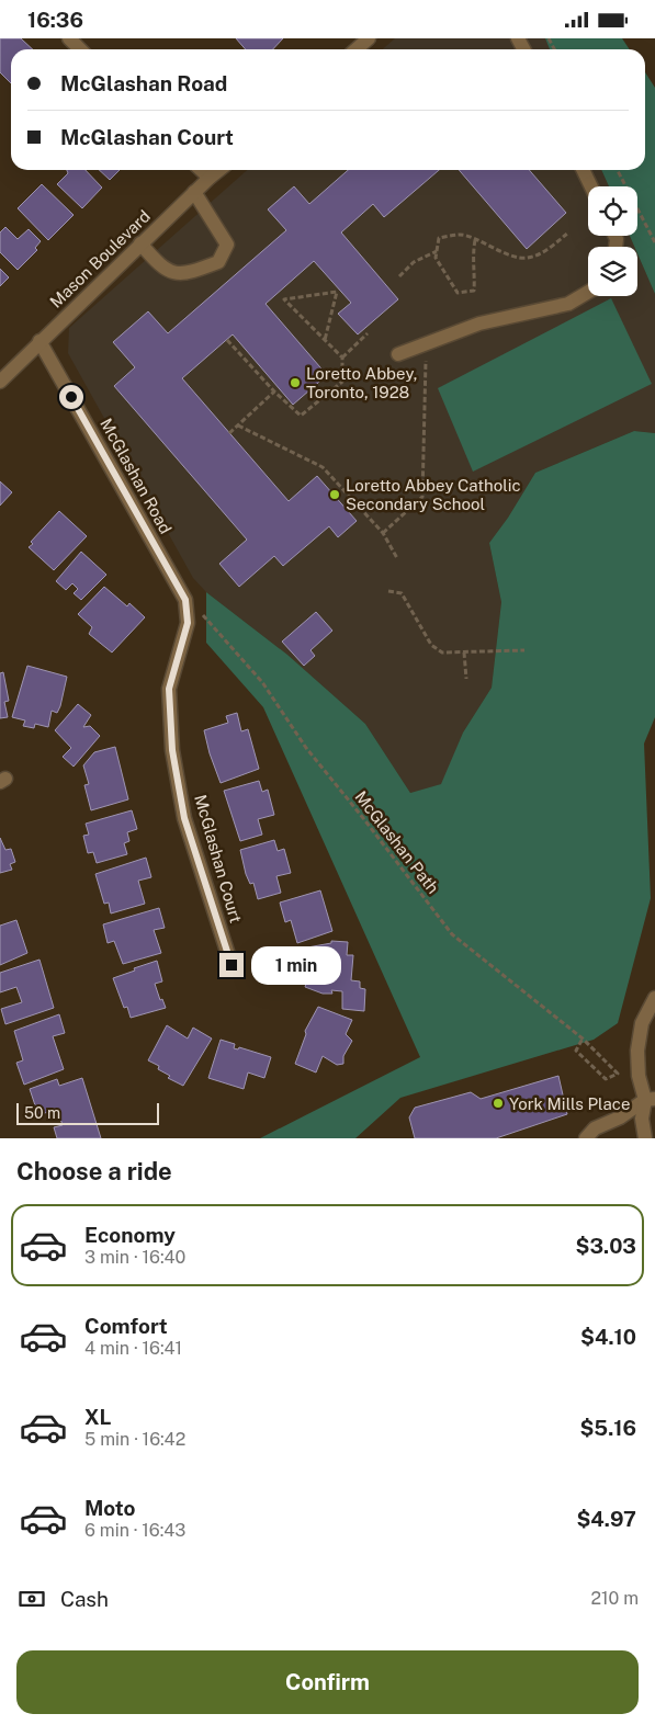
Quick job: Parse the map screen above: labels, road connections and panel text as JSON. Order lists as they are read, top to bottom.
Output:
{
  "streets": {
    "street": ["Mason Boulevard", "McGlashan Road", "McGlashan Court"],
    "path": ["McGlashan Path"]
  },
  "crossings": [
    ["Mason Boulevard", "McGlashan Road"],
    ["McGlashan Road", "McGlashan Path"],
    ["McGlashan Road", "McGlashan Court"],
    ["McGlashan Path", "McGlashan Court"]
  ],
  "places": ["Loretto Abbey, Toronto, 1928", "Loretto Abbey Catholic Secondary School", "York Mills Place"],
  "scale_bar": "50 m",
  "page": {
    "status": "16:36",
    "banner": ["McGlashan Road", "McGlashan Court"],
    "bubble": "1 min",
    "scale": "50 m",
    "heading": "Choose a ride",
    "list": [
      {
        "name": "Economy",
        "note": "3 min · 16:40",
        "value": "$3.03"
      },
      {
        "name": "Comfort",
        "note": "4 min · 16:41",
        "value": "$4.10"
      },
      {
        "name": "XL",
        "note": "5 min · 16:42",
        "value": "$5.16"
      },
      {
        "name": "Moto",
        "note": "6 min · 16:43",
        "value": "$4.97"
      }
    ],
    "pay": ["Cash", "210 m"],
    "buttons": "Confirm"
  }
}
